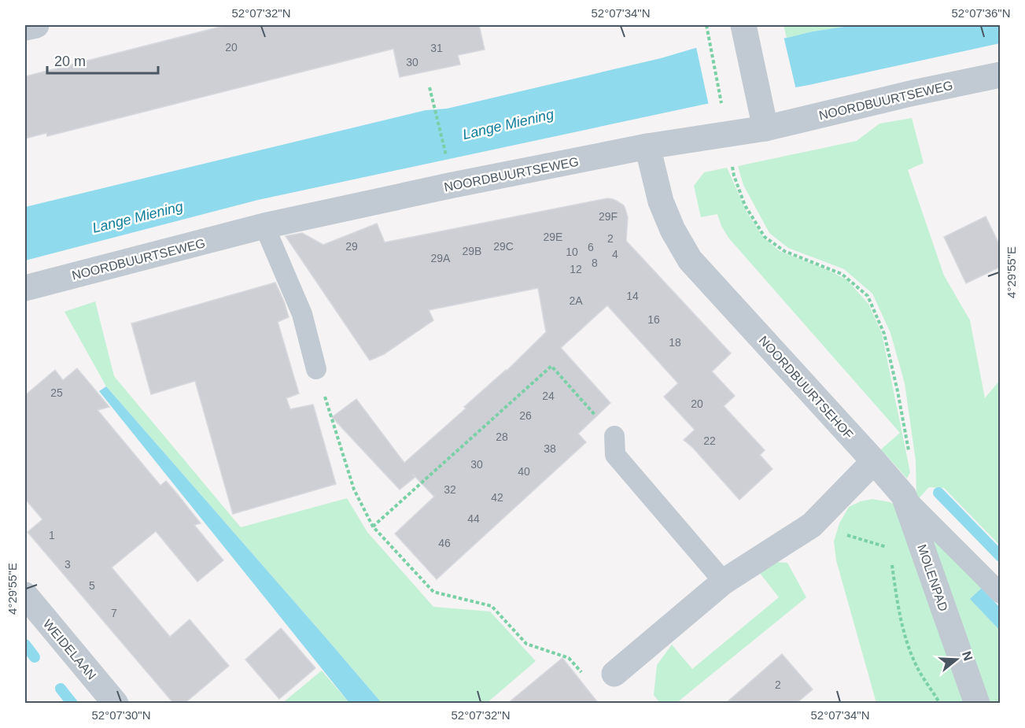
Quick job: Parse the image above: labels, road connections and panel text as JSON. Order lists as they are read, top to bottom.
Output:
{
  "streets": {
    "street": [
      "NOORDBUURTSEWEG",
      "NOORDBUURTSEHOF",
      "MOLENPAD",
      "WEIDELAAN"
    ]
  },
  "crossings": [
    ["NOORDBUURTSEWEG", "NOORDBUURTSEHOF"],
    ["NOORDBUURTSEHOF", "MOLENPAD"]
  ],
  "water": ["Lange Miening"],
  "house_numbers": [
    "20",
    "31",
    "30",
    "29F",
    "29E",
    "2",
    "29",
    "29C",
    "6",
    "29B",
    "10",
    "4",
    "29A",
    "8",
    "12",
    "14",
    "2A",
    "16",
    "18",
    "25",
    "24",
    "20",
    "26",
    "28",
    "22",
    "38",
    "30",
    "40",
    "32",
    "42",
    "44",
    "1",
    "46",
    "3",
    "5",
    "7",
    "2"
  ],
  "scale_bar": "20 m",
  "north": "right",
  "coordinates": [
    "52°07'32\"N",
    "52°07'34\"N",
    "52°07'36\"N",
    "4°29'55\"E",
    "52°07'30\"N"
  ]
}
